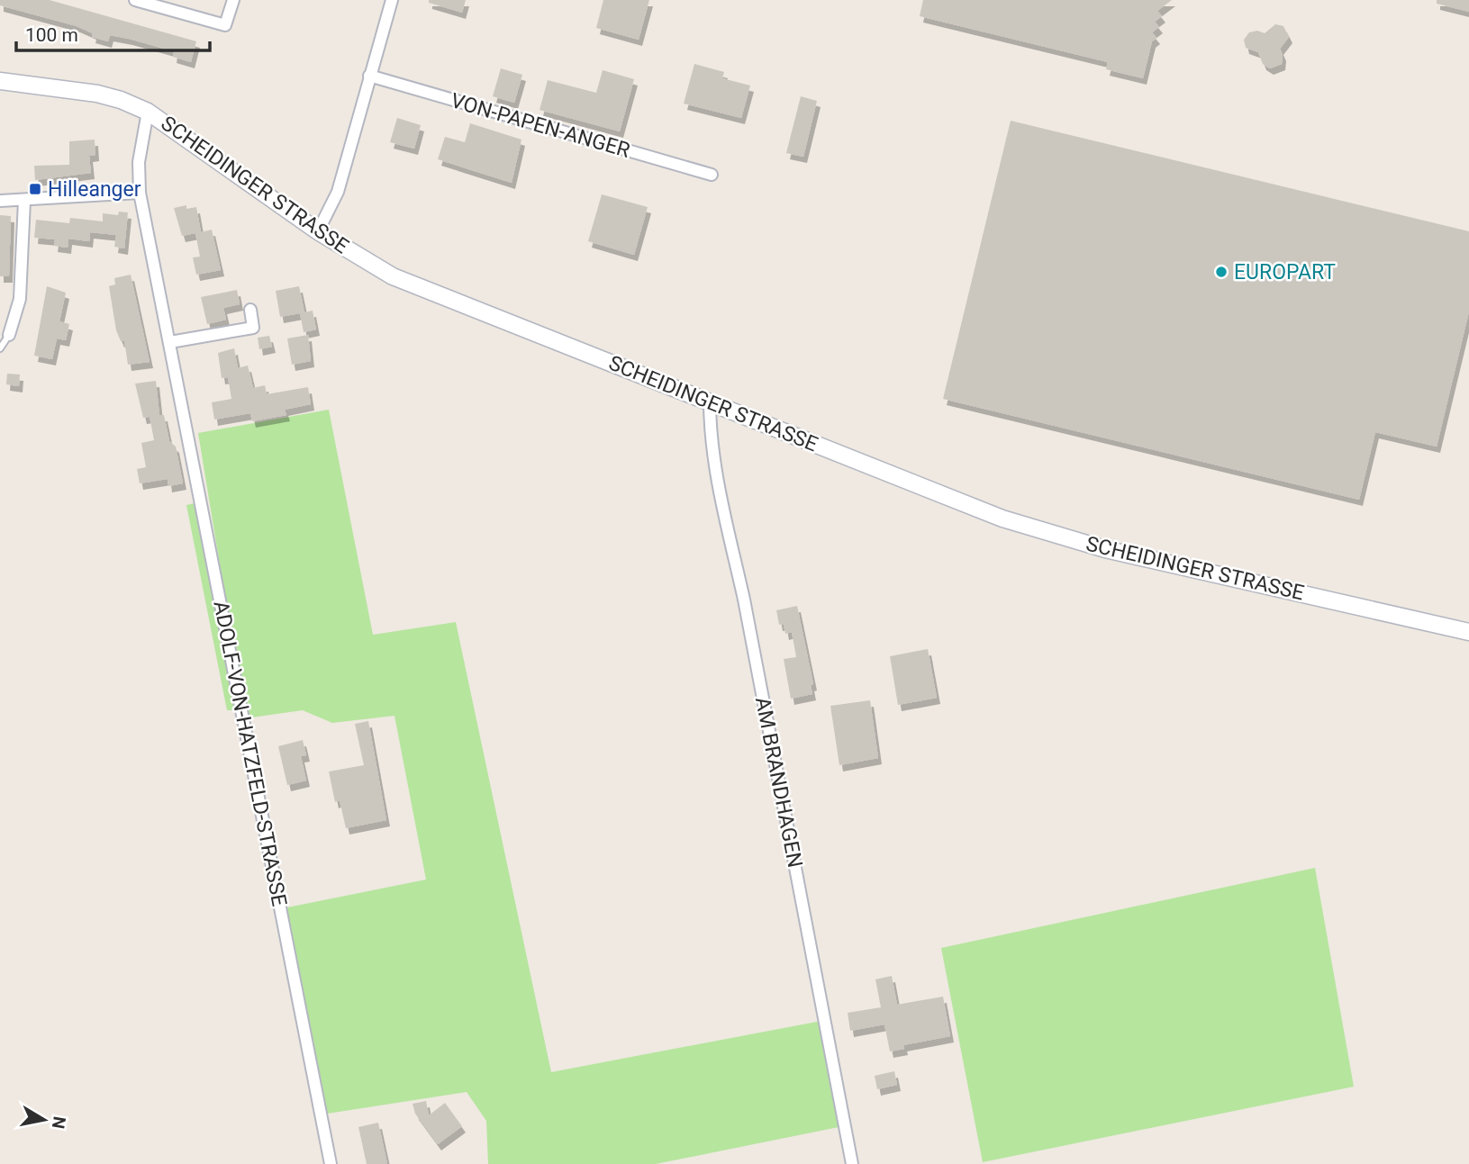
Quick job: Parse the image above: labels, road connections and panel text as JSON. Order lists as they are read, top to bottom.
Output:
{
  "streets": {
    "main road": ["SCHEIDINGER STRASSE"],
    "street": ["VON-PAPEN-ANGER", "ADOLF-VON-HATZFELD-STRASSE", "AM BRANDHAGEN"]
  },
  "crossings": [
    ["SCHEIDINGER STRASSE", "ADOLF-VON-HATZFELD-STRASSE"],
    ["SCHEIDINGER STRASSE", "AM BRANDHAGEN"]
  ],
  "places": {
    "transit": ["Hilleanger"],
    "other": ["EUROPART"]
  },
  "scale_bar": "100 m",
  "north": "right"
}
